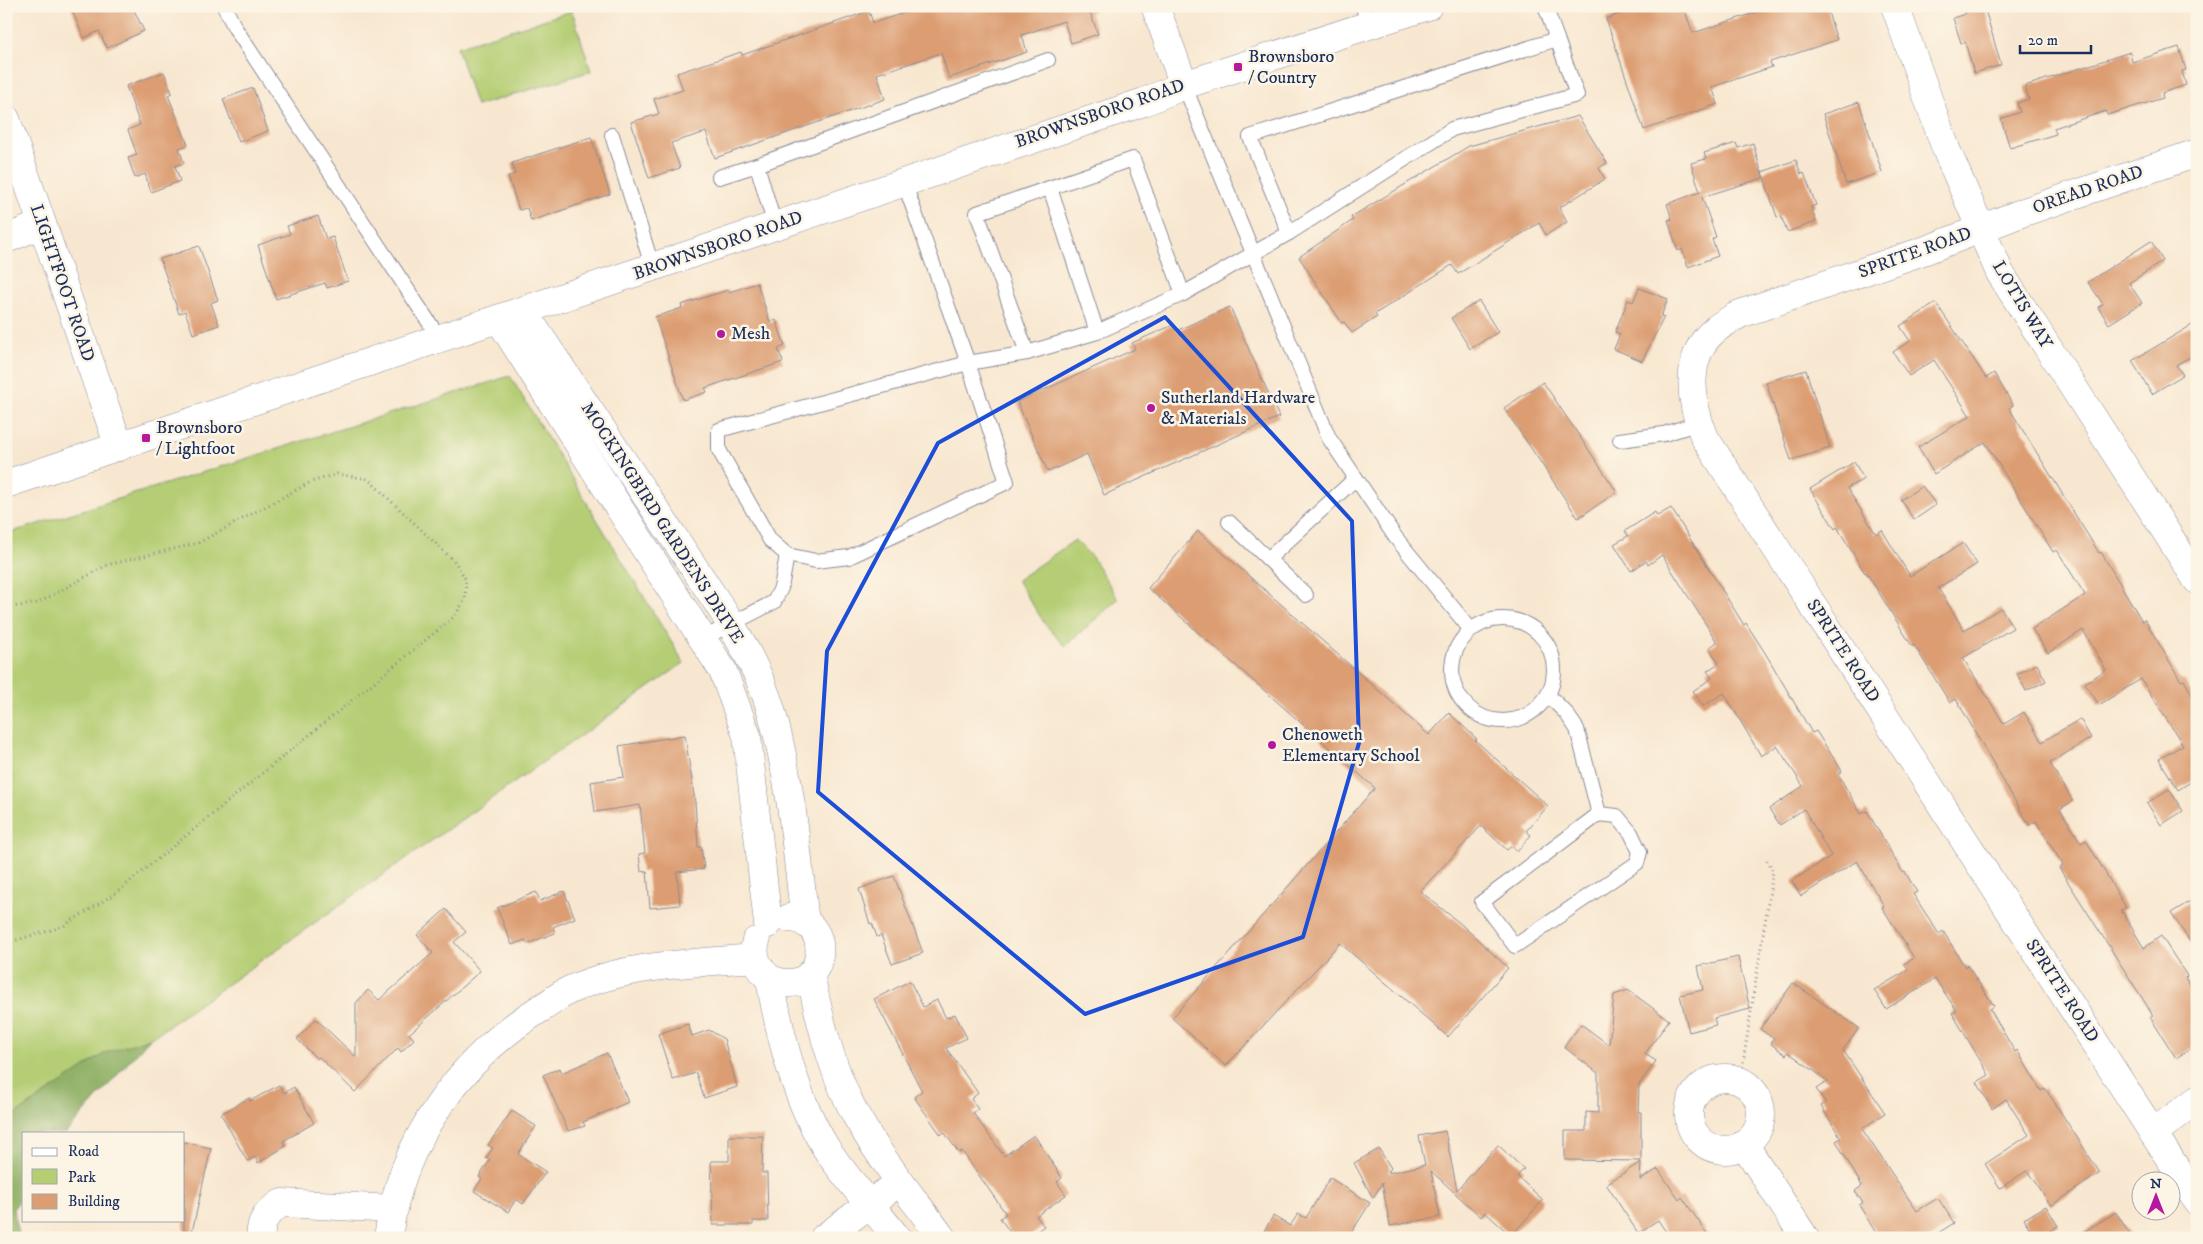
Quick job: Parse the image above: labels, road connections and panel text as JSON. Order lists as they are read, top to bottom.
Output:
{
  "streets": {
    "street": [
      "BROWNSBORO ROAD",
      "OREAD ROAD",
      "SPRITE ROAD",
      "LIGHTFOOT ROAD",
      "LOTIS WAY",
      "MOCKINGBIRD GARDENS DRIVE"
    ]
  },
  "crossings": [
    ["BROWNSBORO ROAD", "LIGHTFOOT ROAD"],
    ["BROWNSBORO ROAD", "MOCKINGBIRD GARDENS DRIVE"],
    ["OREAD ROAD", "SPRITE ROAD"],
    ["OREAD ROAD", "LOTIS WAY"],
    ["SPRITE ROAD", "LOTIS WAY"]
  ],
  "places": {
    "transit": ["Brownsboro / Country", "Brownsboro / Lightfoot"],
    "other": ["Mesh", "Sutherland Hardware & Materials", "Chenoweth Elementary School"]
  },
  "legend": ["Road", "Park", "Building"],
  "scale_bar": "20 m",
  "north": "top"
}
